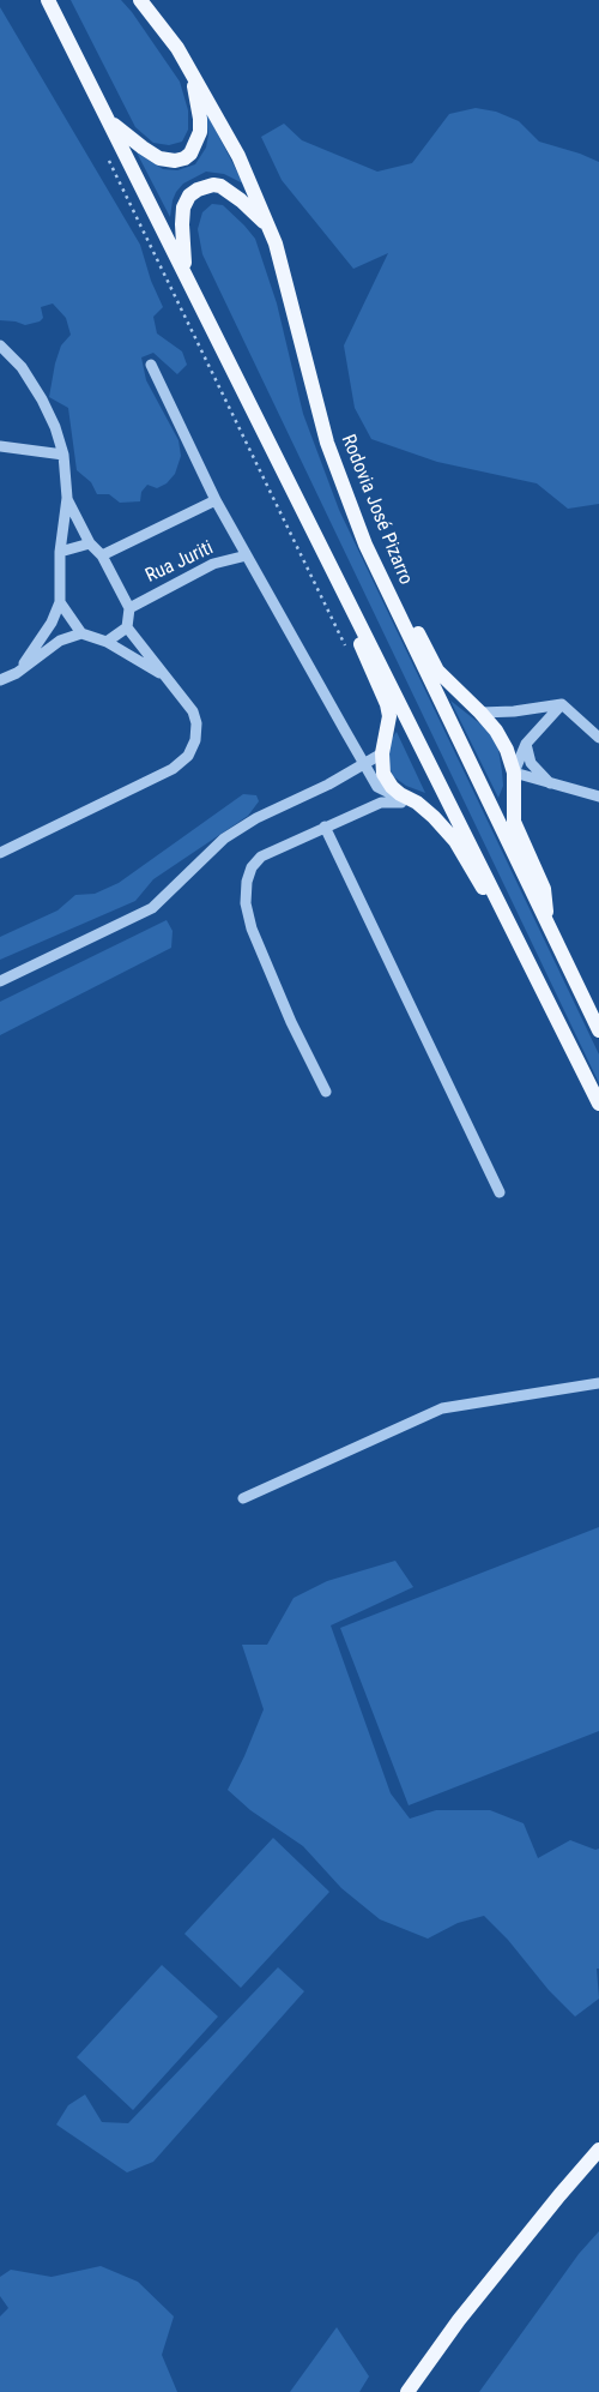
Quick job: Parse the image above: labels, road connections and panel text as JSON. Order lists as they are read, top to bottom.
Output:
{
  "streets": {
    "main road": ["Rodovia José Pizarro"],
    "street": ["Rua Juriti"]
  }
}
